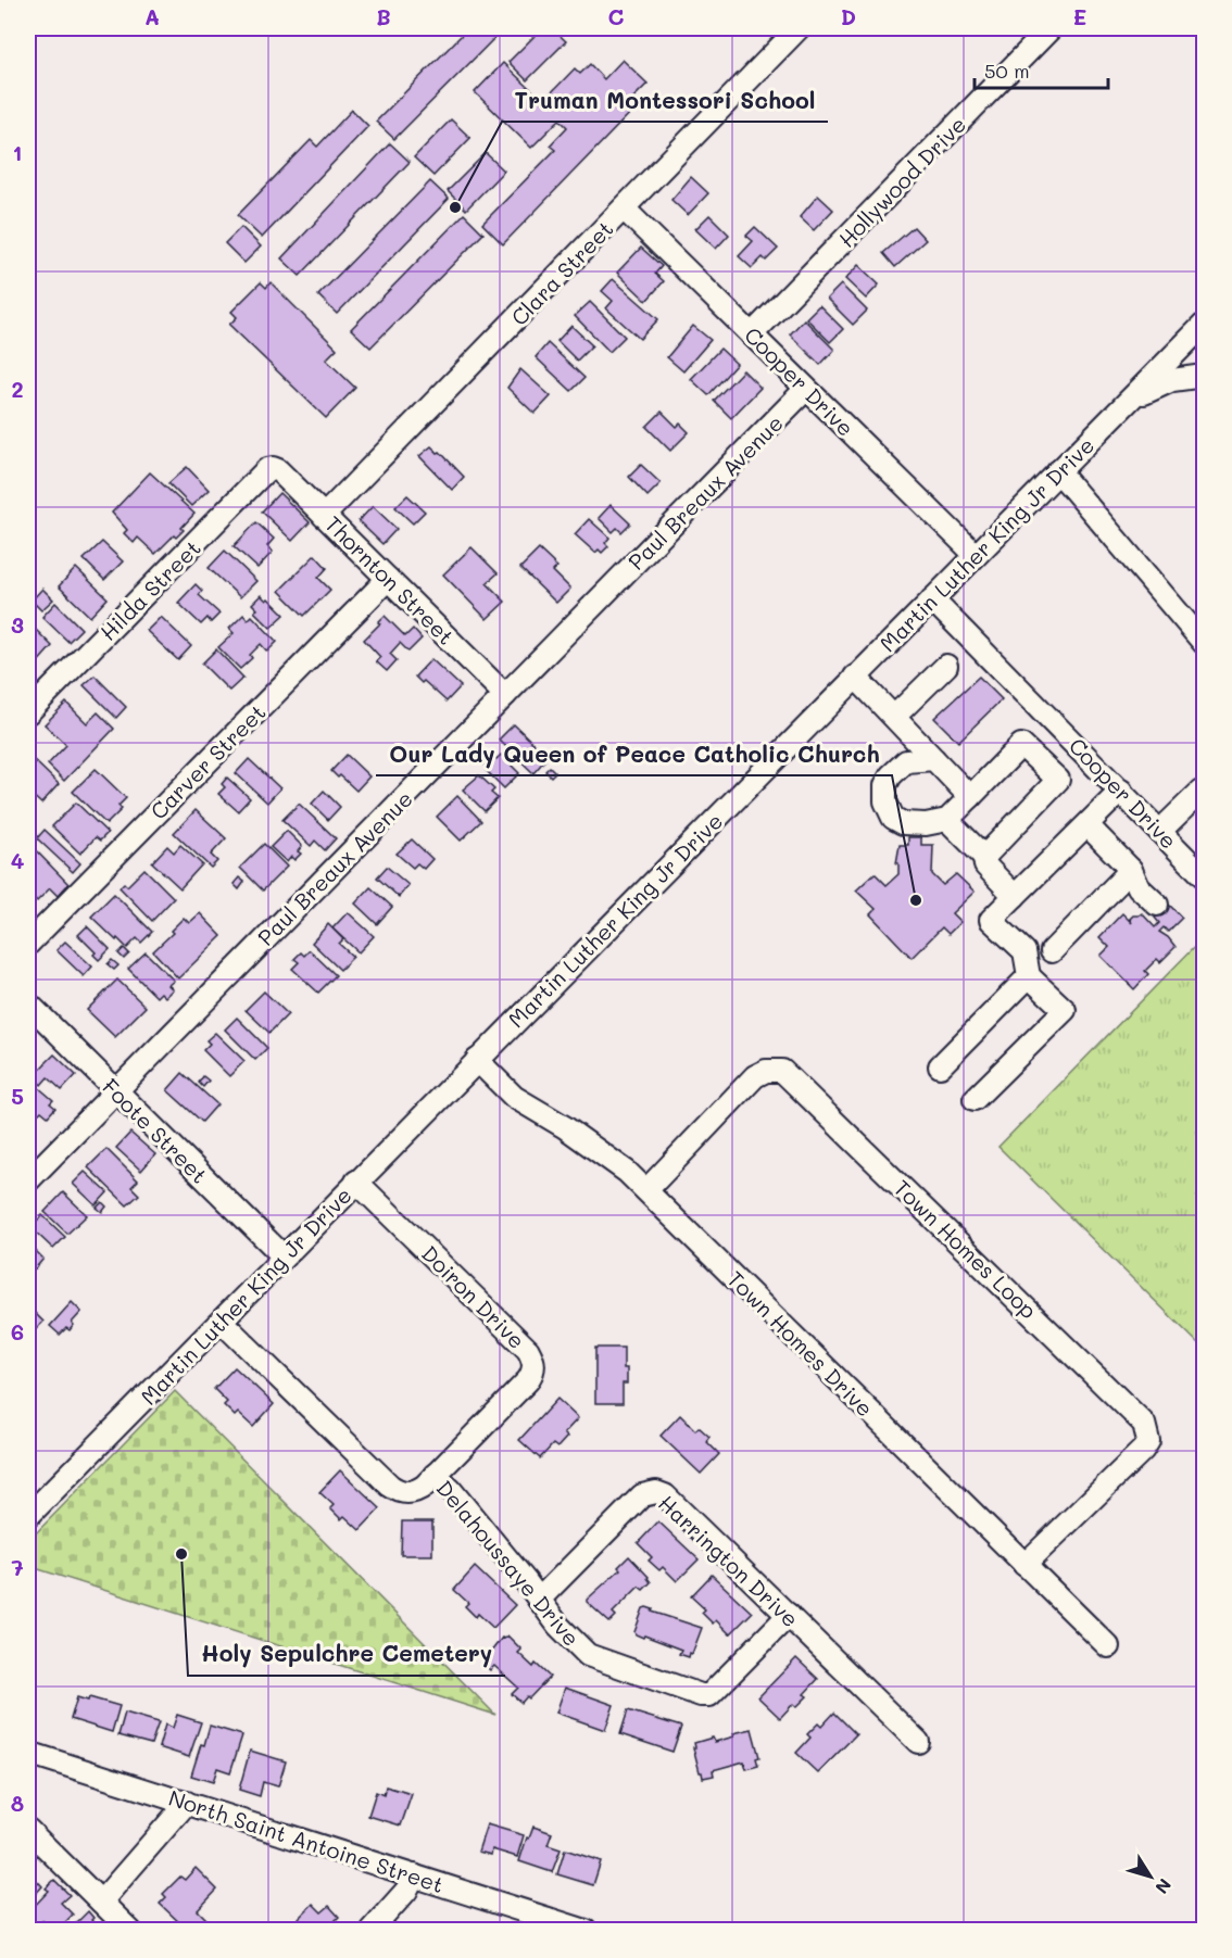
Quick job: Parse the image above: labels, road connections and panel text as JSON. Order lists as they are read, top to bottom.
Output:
{
  "streets": {
    "street": [
      "Hollywood Drive",
      "Clara Street",
      "Cooper Drive",
      "Paul Breaux Avenue",
      "Martin Luther King Jr Drive",
      "Thornton Street",
      "Hilda Street",
      "Carver Street",
      "Foote Street",
      "Town Homes Loop",
      "Doiron Drive",
      "Town Homes Drive",
      "Harrington Drive",
      "Delahoussaye Drive",
      "North Saint Antoine Street"
    ]
  },
  "crossings": [
    ["Hollywood Drive", "Cooper Drive"],
    ["Clara Street", "Cooper Drive"],
    ["Clara Street", "Thornton Street"],
    ["Cooper Drive", "Paul Breaux Avenue"],
    ["Cooper Drive", "Martin Luther King Jr Drive"],
    ["Paul Breaux Avenue", "Thornton Street"],
    ["Paul Breaux Avenue", "Foote Street"],
    ["Martin Luther King Jr Drive", "Foote Street"],
    ["Martin Luther King Jr Drive", "Doiron Drive"],
    ["Martin Luther King Jr Drive", "Town Homes Drive"],
    ["Martin Luther King Jr Drive", "Delahoussaye Drive"],
    ["Thornton Street", "Hilda Street"],
    ["Thornton Street", "Carver Street"],
    ["Town Homes Loop", "Town Homes Drive"],
    ["Doiron Drive", "Delahoussaye Drive"],
    ["Harrington Drive", "Delahoussaye Drive"]
  ],
  "places": ["Truman Montessori School", "Our Lady Queen of Peace Catholic Church", "Holy Sepulchre Cemetery"],
  "scale_bar": "50 m",
  "north": "bottom right",
  "grid": {
    "columns": [
      "A",
      "B",
      "C",
      "D",
      "E"
    ],
    "rows": [
      "1",
      "2",
      "3",
      "4",
      "5",
      "6",
      "7",
      "8"
    ]
  }
}
